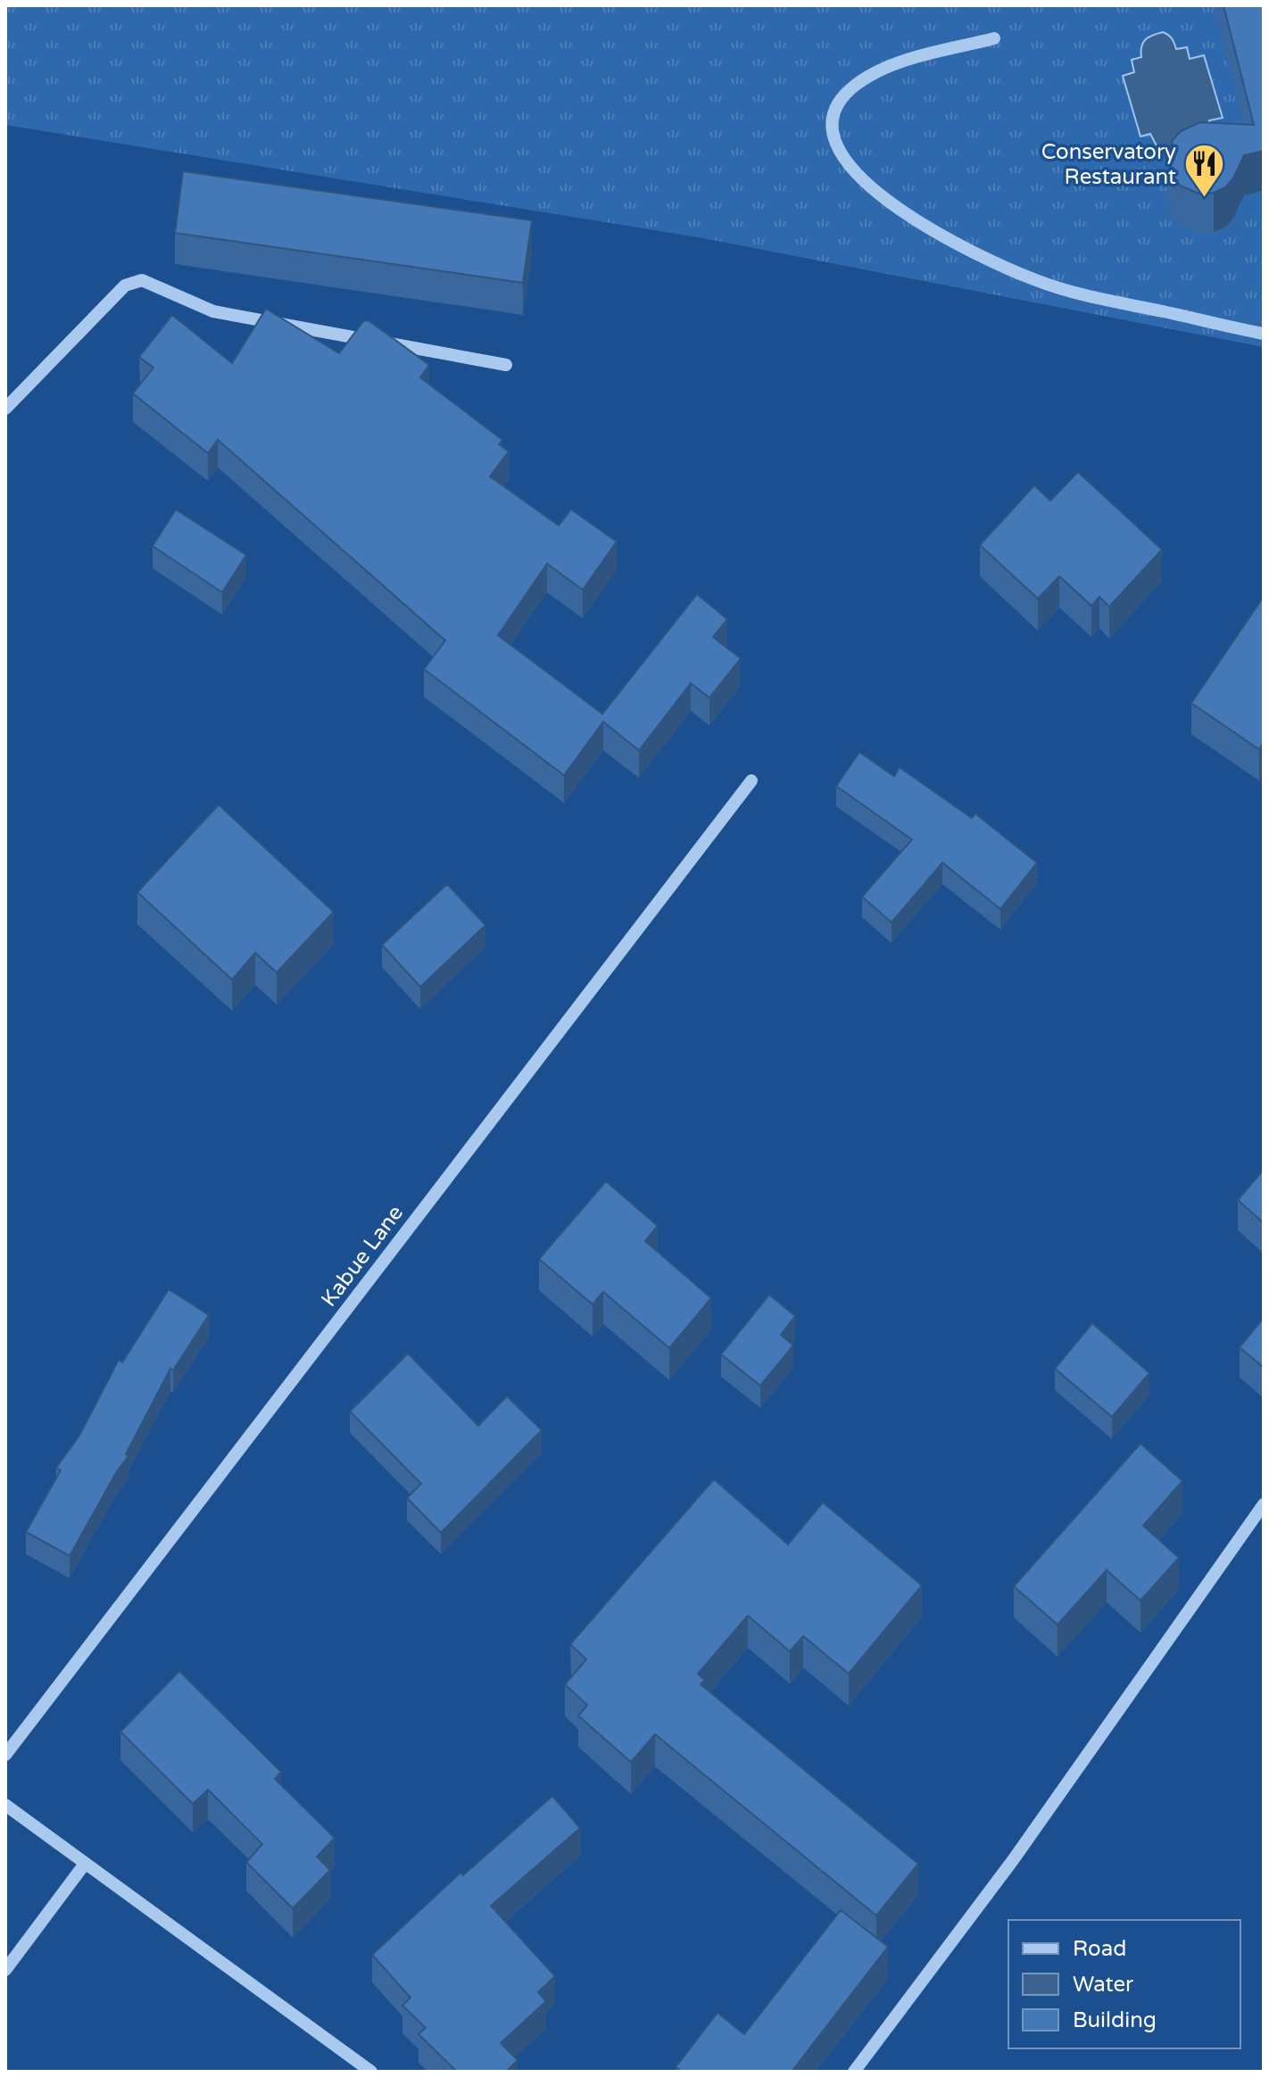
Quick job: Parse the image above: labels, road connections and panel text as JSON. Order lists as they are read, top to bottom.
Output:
{
  "streets": {
    "street": ["Kabue Lane"]
  },
  "places": {
    "restaurant": ["Conservatory Restaurant"]
  },
  "legend": ["Road", "Water", "Building"]
}
